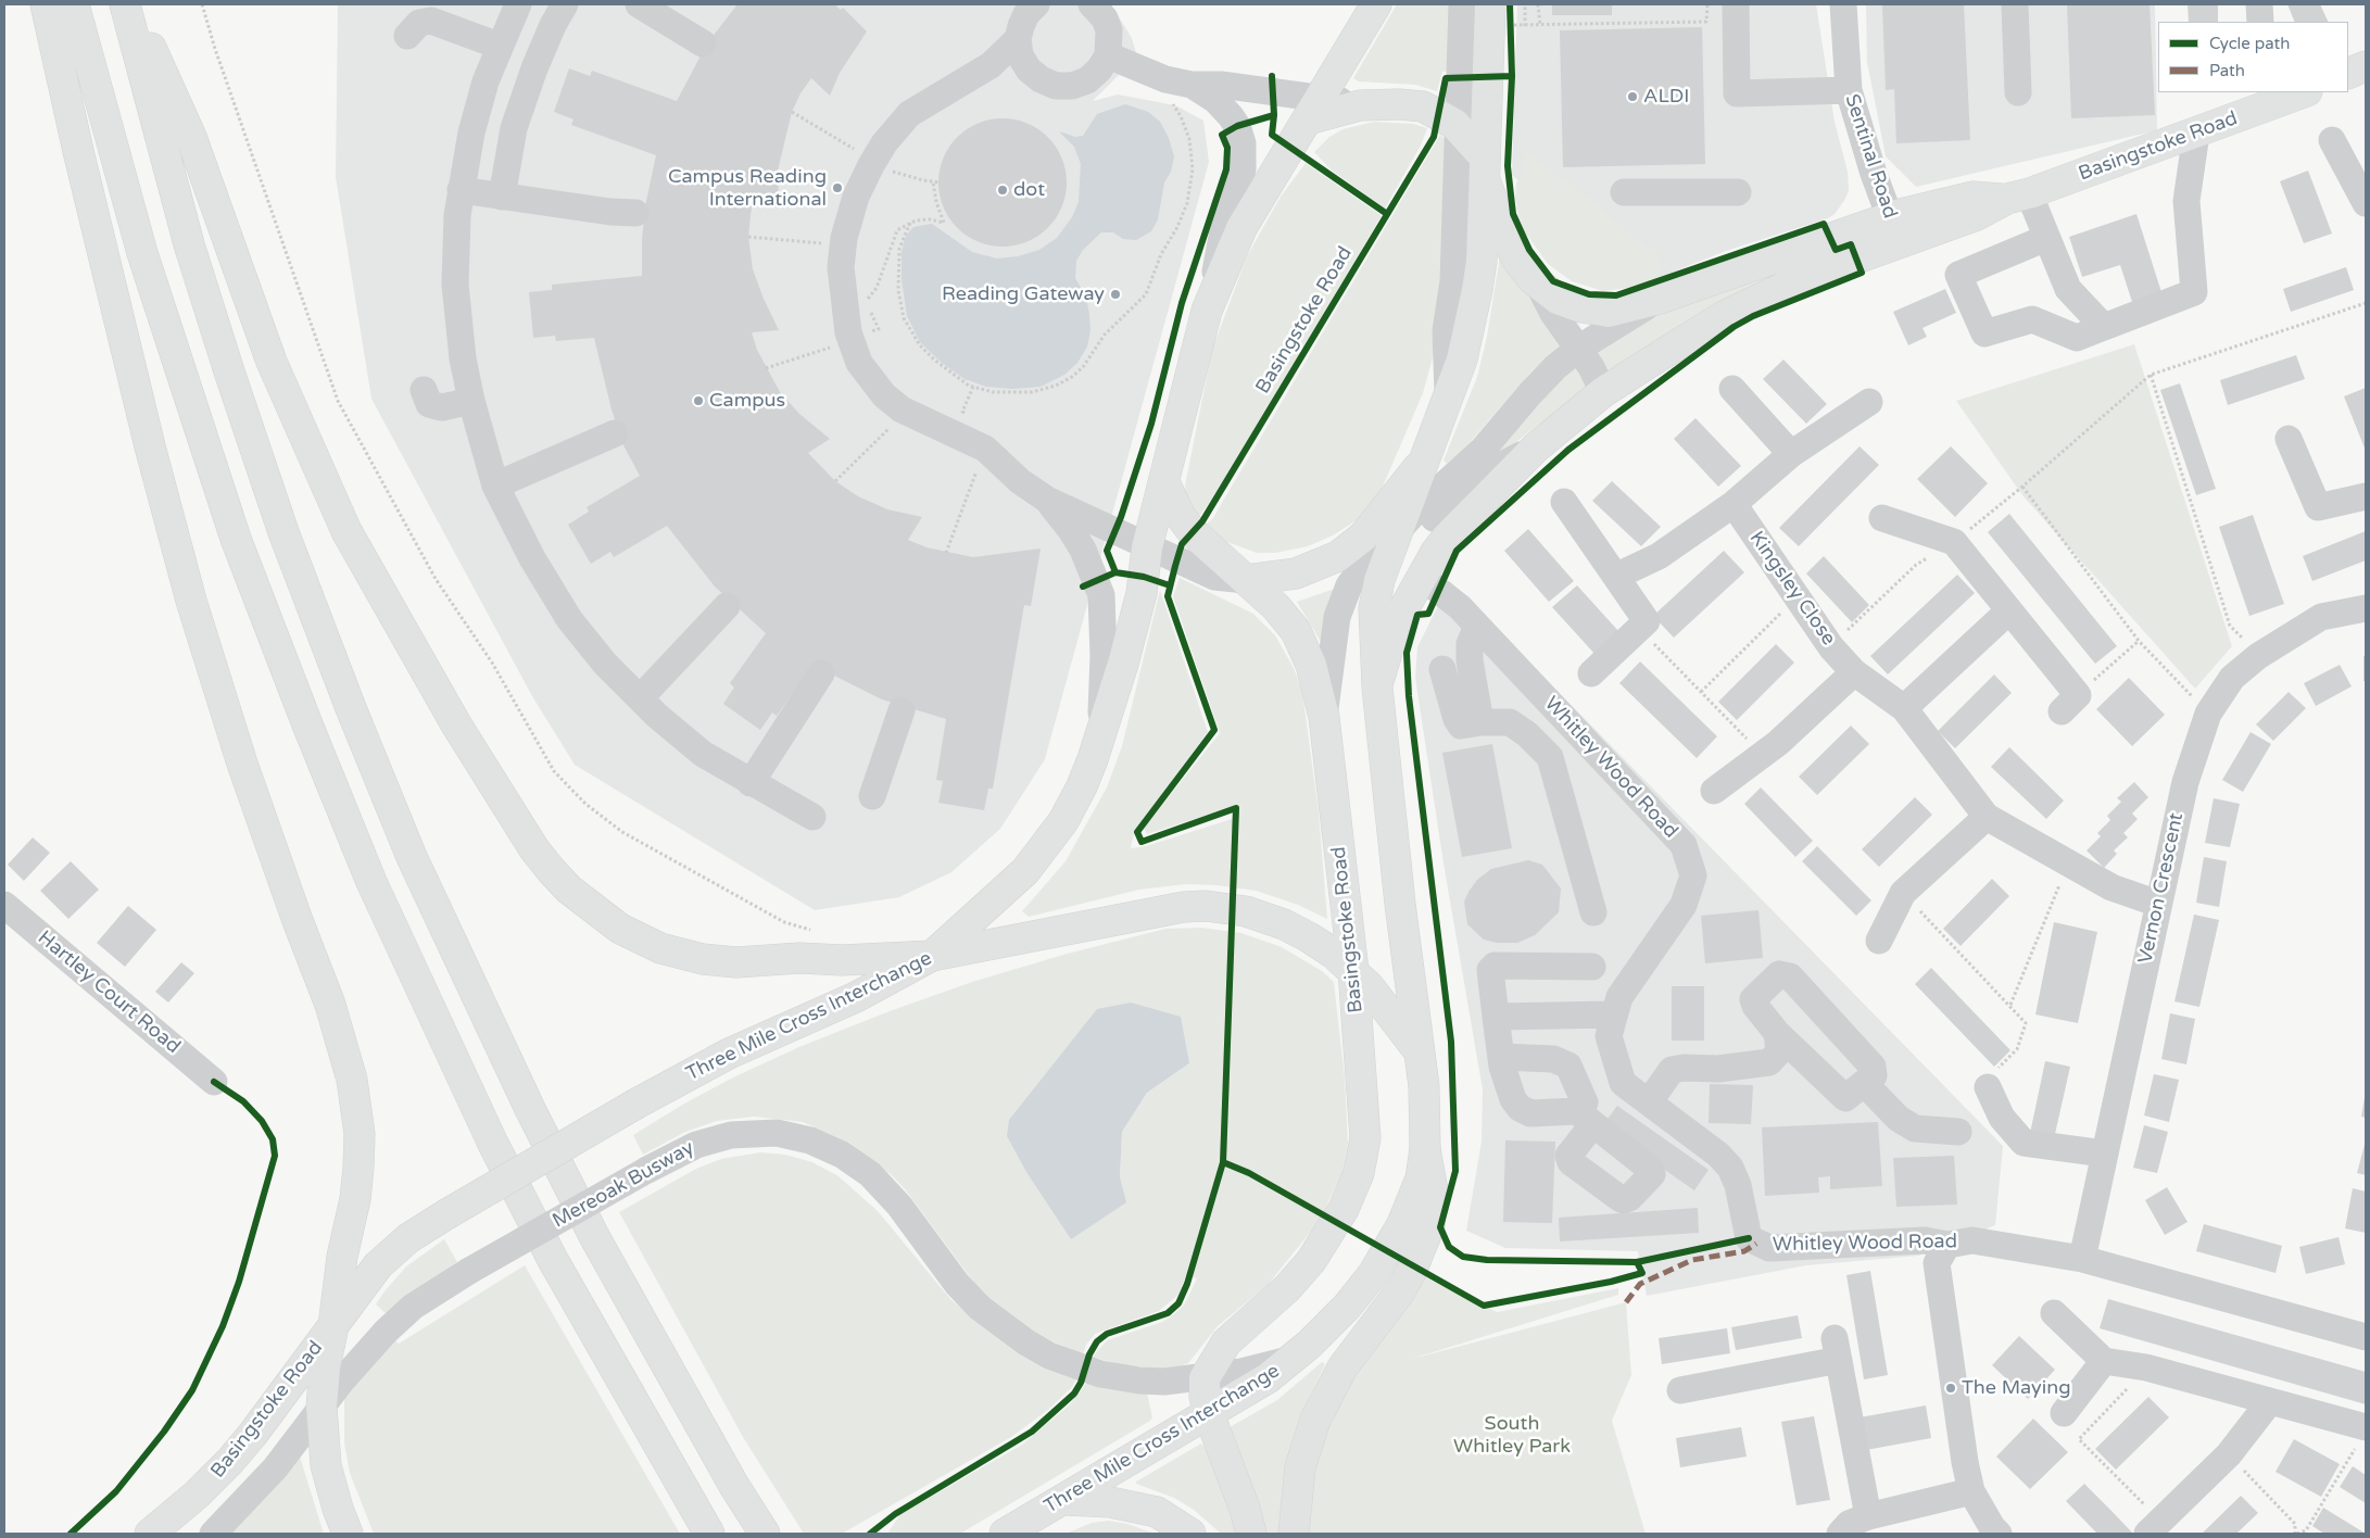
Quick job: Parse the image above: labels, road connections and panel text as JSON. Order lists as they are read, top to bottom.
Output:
{
  "streets": {
    "main road": ["Basingstoke Road", "Three Mile Cross Interchange"],
    "street": [
      "Sentinal Road",
      "Kingsley Close",
      "Whitley Wood Road",
      "Vernon Crescent",
      "Hartley Court Road",
      "Mereoak Busway"
    ]
  },
  "crossings": [
    ["Basingstoke Road", "Sentinal Road"],
    ["Basingstoke Road", "Whitley Wood Road"],
    ["Basingstoke Road", "Three Mile Cross Interchange"],
    ["Basingstoke Road", "Mereoak Busway"],
    ["Kingsley Close", "Vernon Crescent"],
    ["Whitley Wood Road", "Vernon Crescent"],
    ["Three Mile Cross Interchange", "Mereoak Busway"]
  ],
  "parks": ["South Whitley Park"],
  "places": [
    "ALDI",
    "Campus Reading International",
    "dot",
    "Reading Gateway",
    "Campus",
    "The Maying"
  ],
  "legend": ["Cycle path", "Path"]
}
